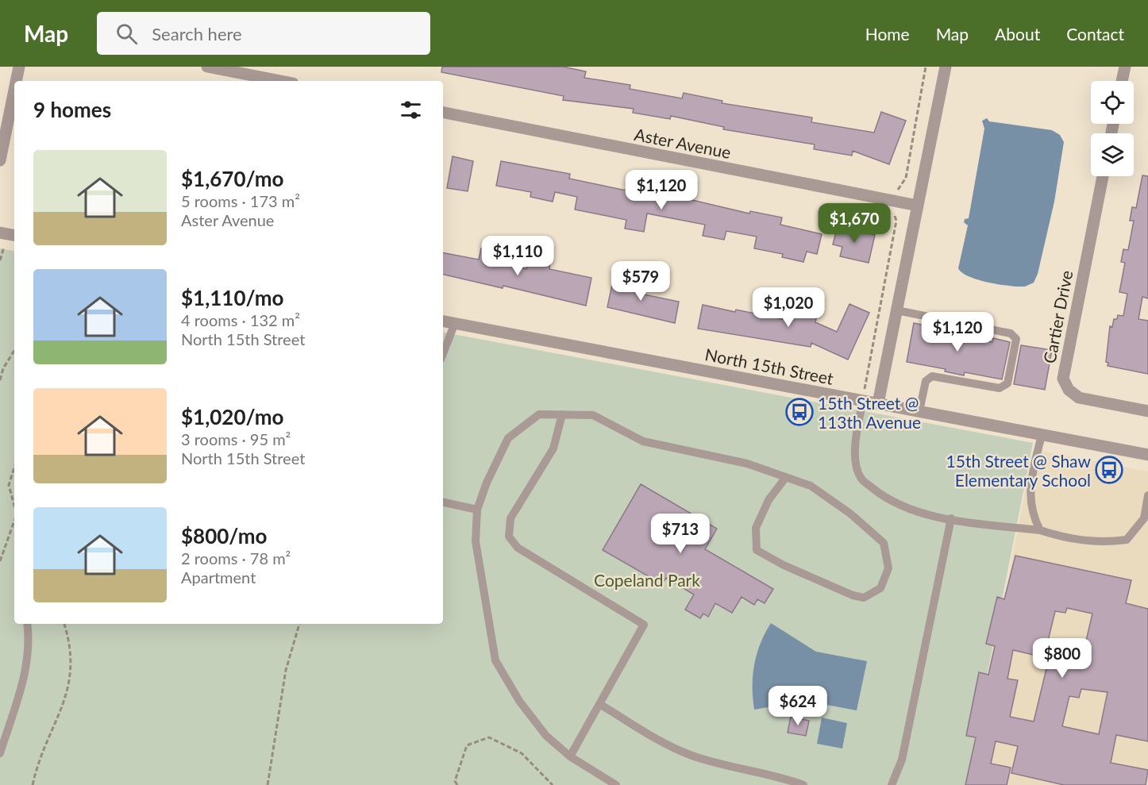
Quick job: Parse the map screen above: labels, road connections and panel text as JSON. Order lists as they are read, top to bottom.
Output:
{
  "streets": {
    "street": ["Aster Avenue", "Cartier Drive", "North 15th Street"]
  },
  "parks": ["Copeland Park"],
  "places": {
    "bus stop": ["15th Street @ 113th Avenue", "15th Street @ Shaw Elementary School"]
  },
  "page": {
    "header": "Map",
    "search": "Search here",
    "nav": [
      "Home",
      "Map",
      "About",
      "Contact"
    ],
    "heading": "9 homes",
    "list": [
      {
        "name": "$1,670/mo",
        "note": "5 rooms · 173 m² · Aster Avenue"
      },
      {
        "name": "$1,110/mo",
        "note": "4 rooms · 132 m² · North 15th Street"
      },
      {
        "name": "$1,020/mo",
        "note": "3 rooms · 95 m² · North 15th Street"
      },
      {
        "name": "$800/mo",
        "note": "2 rooms · 78 m² · Apartment"
      }
    ],
    "price": [
      "$1,120",
      "$1,670",
      "$1,110",
      "$579",
      "$1,020",
      "$1,120",
      "$713",
      "$800",
      "$624"
    ]
  }
}
